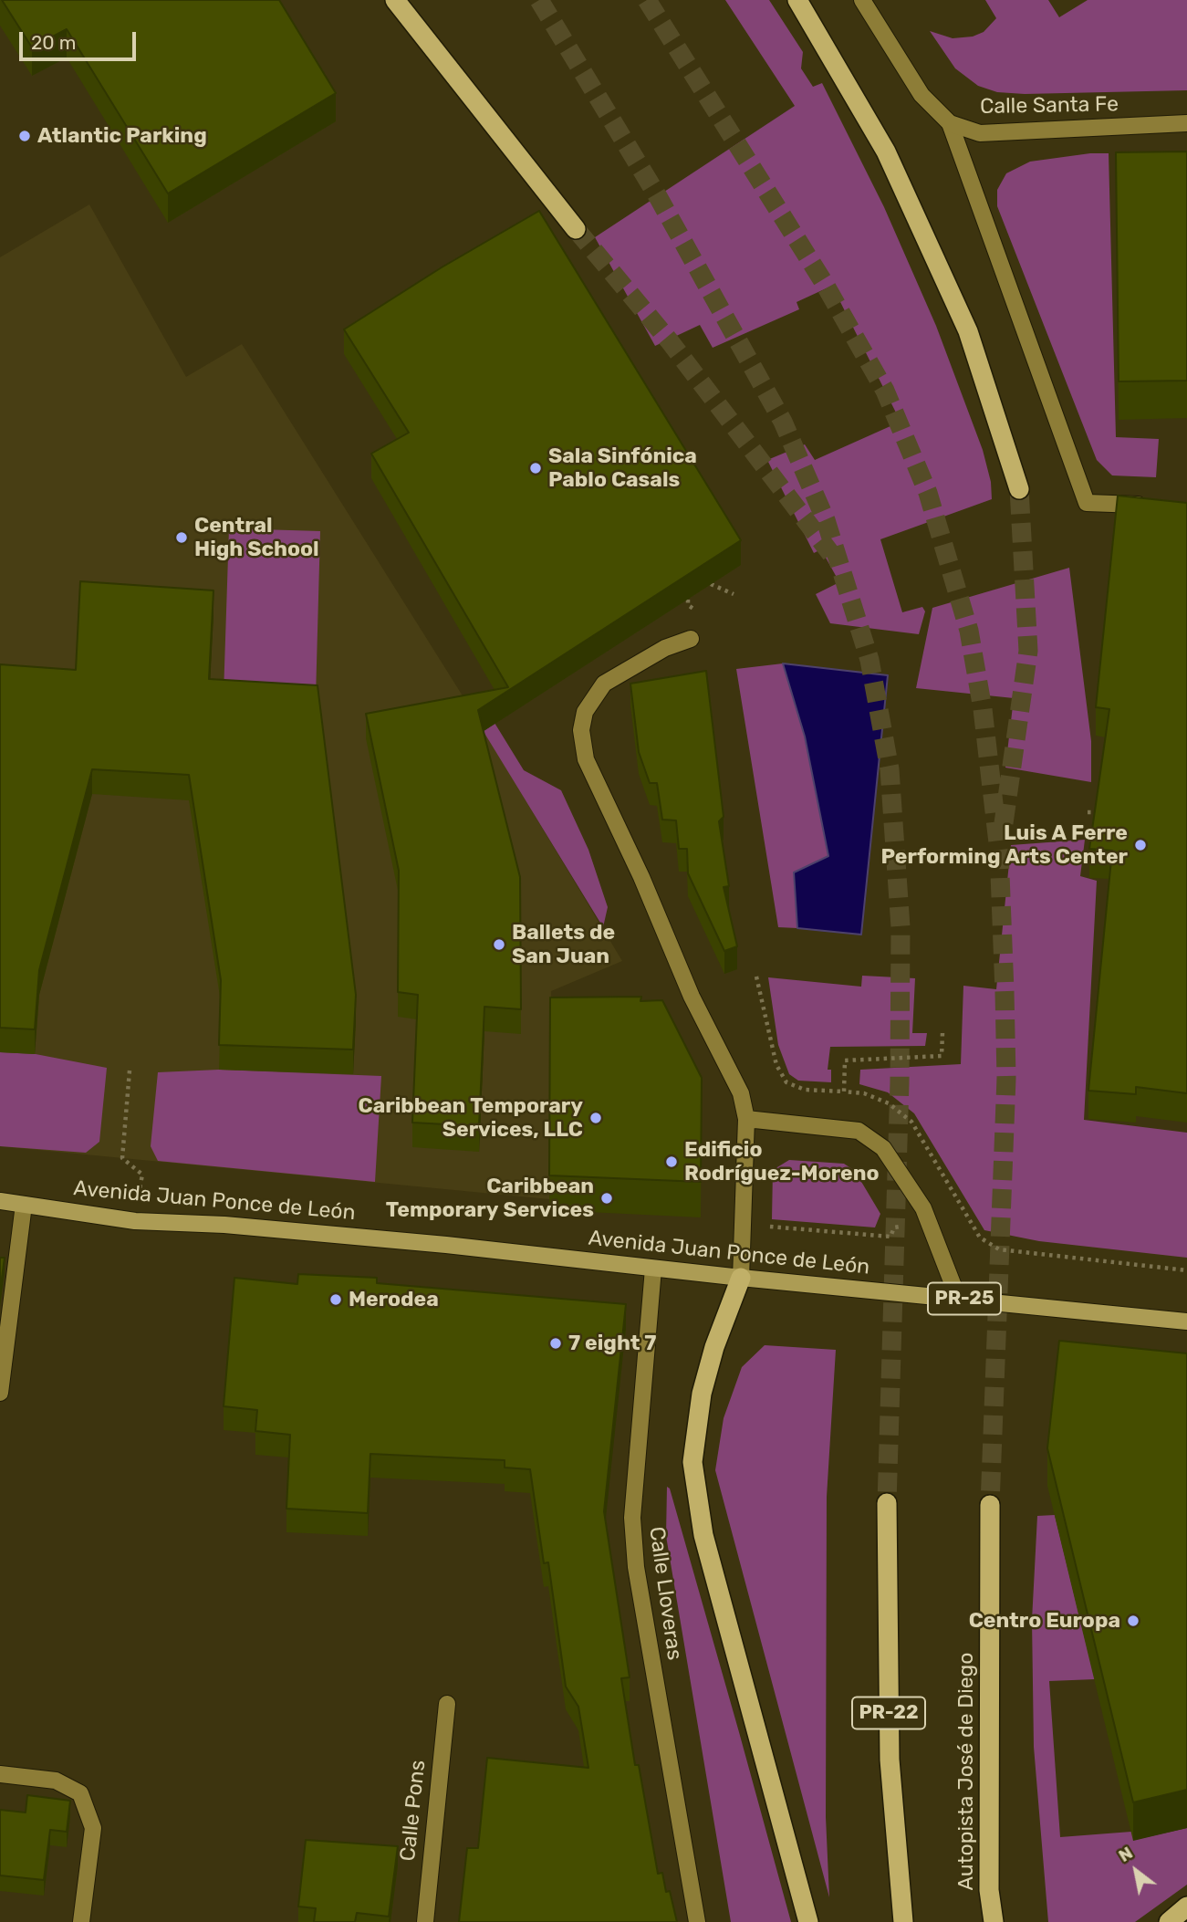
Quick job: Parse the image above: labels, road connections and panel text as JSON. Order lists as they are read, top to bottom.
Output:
{
  "streets": {
    "highway": ["PR-22", "Autopista José de Diego"],
    "main road": ["Avenida Juan Ponce de León", "PR-25"],
    "street": ["Calle Santa Fe", "Calle Lloveras", "Calle Pons"]
  },
  "crossings": [
    ["Avenida Juan Ponce de León", "Calle Lloveras"]
  ],
  "places": [
    "Atlantic Parking",
    "Sala Sinfónica Pablo Casals",
    "Central High School",
    "Luis A Ferre Performing Arts Center",
    "Ballets de San Juan",
    "Caribbean Temporary Services, LLC",
    "Edificio Rodríguez-Moreno",
    "Caribbean Temporary Services",
    "Merodea",
    "7 eight 7",
    "Centro Europa"
  ],
  "scale_bar": "20 m",
  "north": "top left"
}
